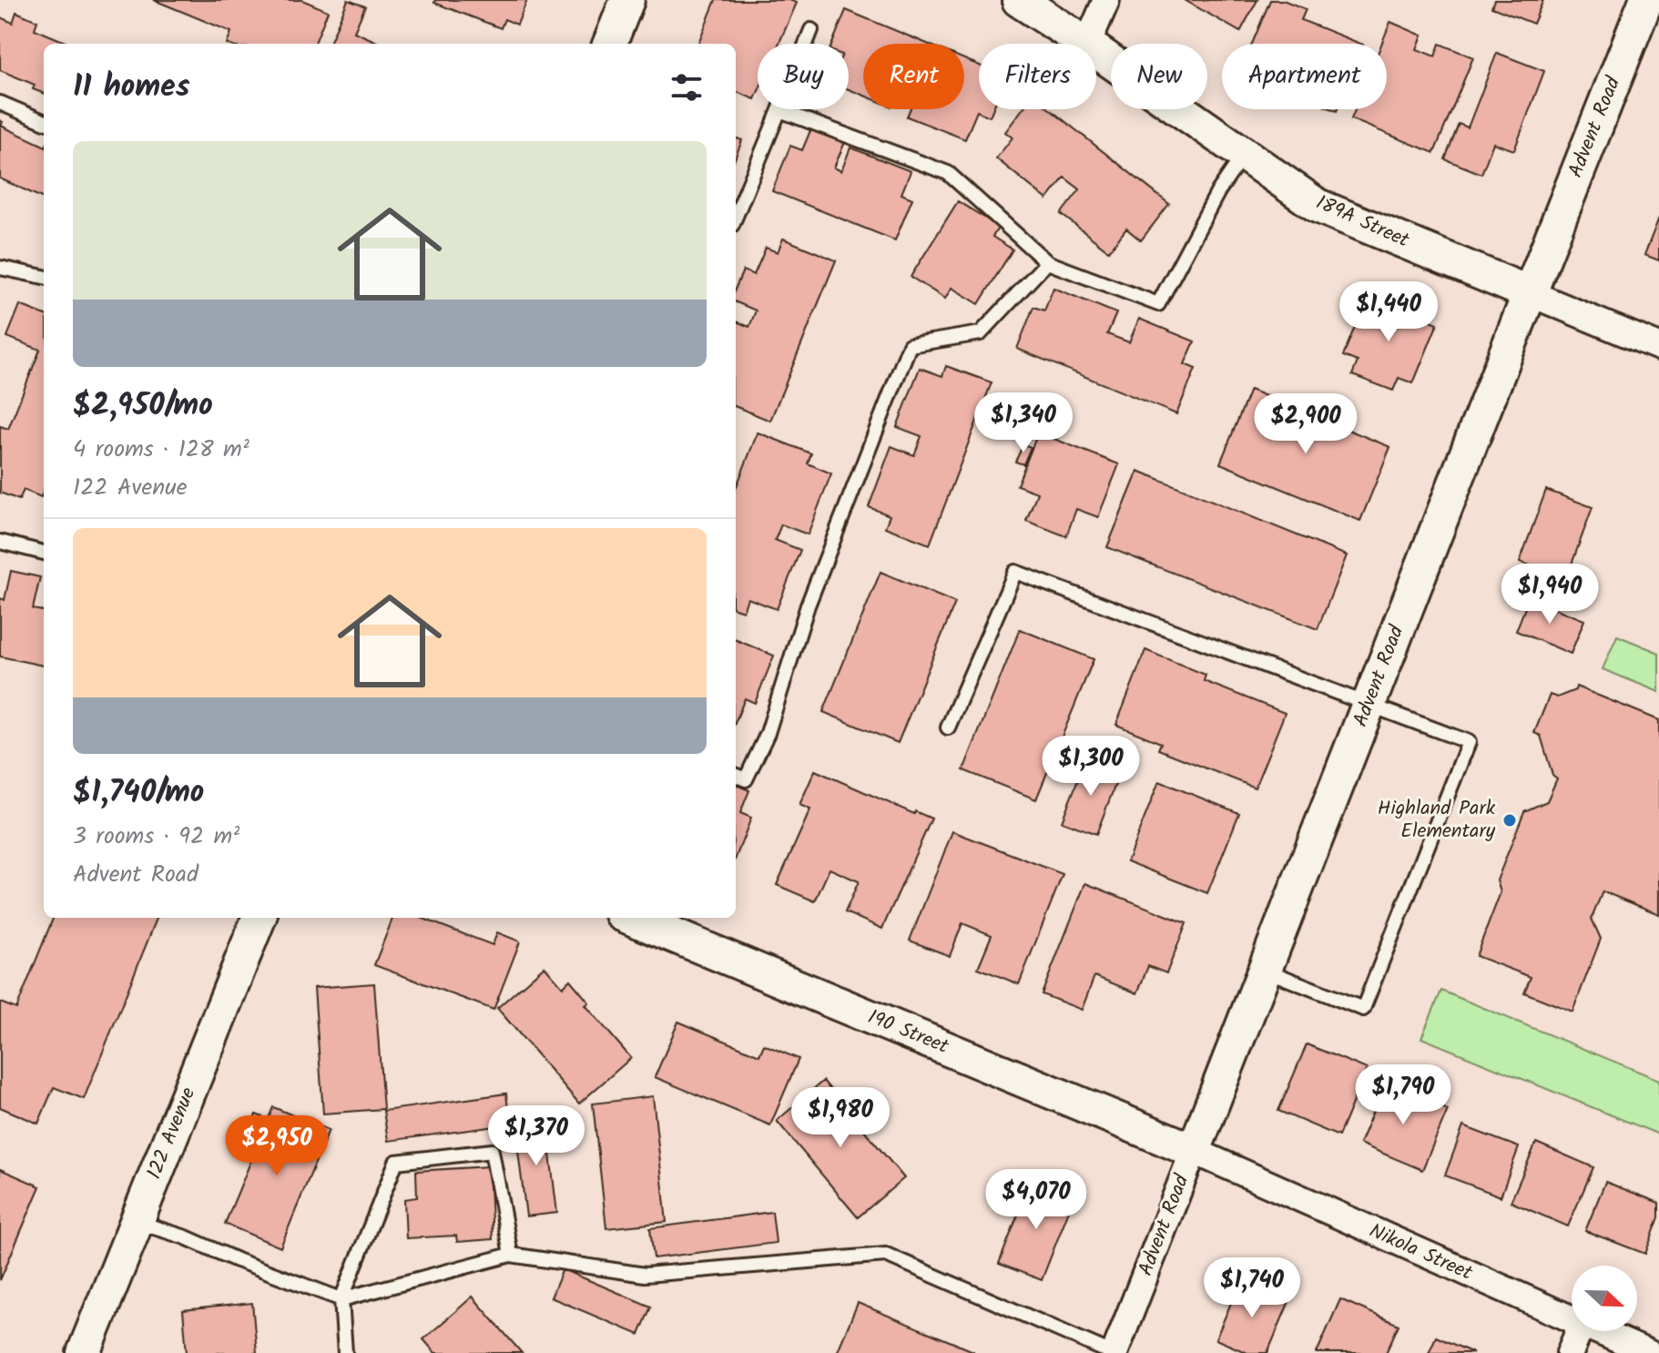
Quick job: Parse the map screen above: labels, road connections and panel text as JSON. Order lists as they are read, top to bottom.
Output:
{
  "streets": {
    "street": [
      "Advent Road",
      "189A Street",
      "190 Street",
      "122 Avenue",
      "Nikola Street"
    ]
  },
  "crossings": [
    ["Advent Road", "189A Street"],
    ["Advent Road", "190 Street"],
    ["Advent Road", "Nikola Street"],
    ["190 Street", "Nikola Street"]
  ],
  "places": ["Highland Park Elementary"],
  "north": "right",
  "page": {
    "chip": [
      "Buy",
      "Rent",
      "Filters",
      "New",
      "Apartment"
    ],
    "heading": "11 homes",
    "list": [
      {
        "name": "$2,950/mo",
        "note": "4 rooms · 128 m² · 122 Avenue"
      },
      {
        "name": "$1,740/mo",
        "note": "3 rooms · 92 m² · Advent Road"
      }
    ],
    "price": [
      "$1,440",
      "$1,340",
      "$2,900",
      "$1,940",
      "$1,300",
      "$1,790",
      "$1,980",
      "$1,370",
      "$2,950",
      "$4,070",
      "$1,740"
    ]
  }
}
